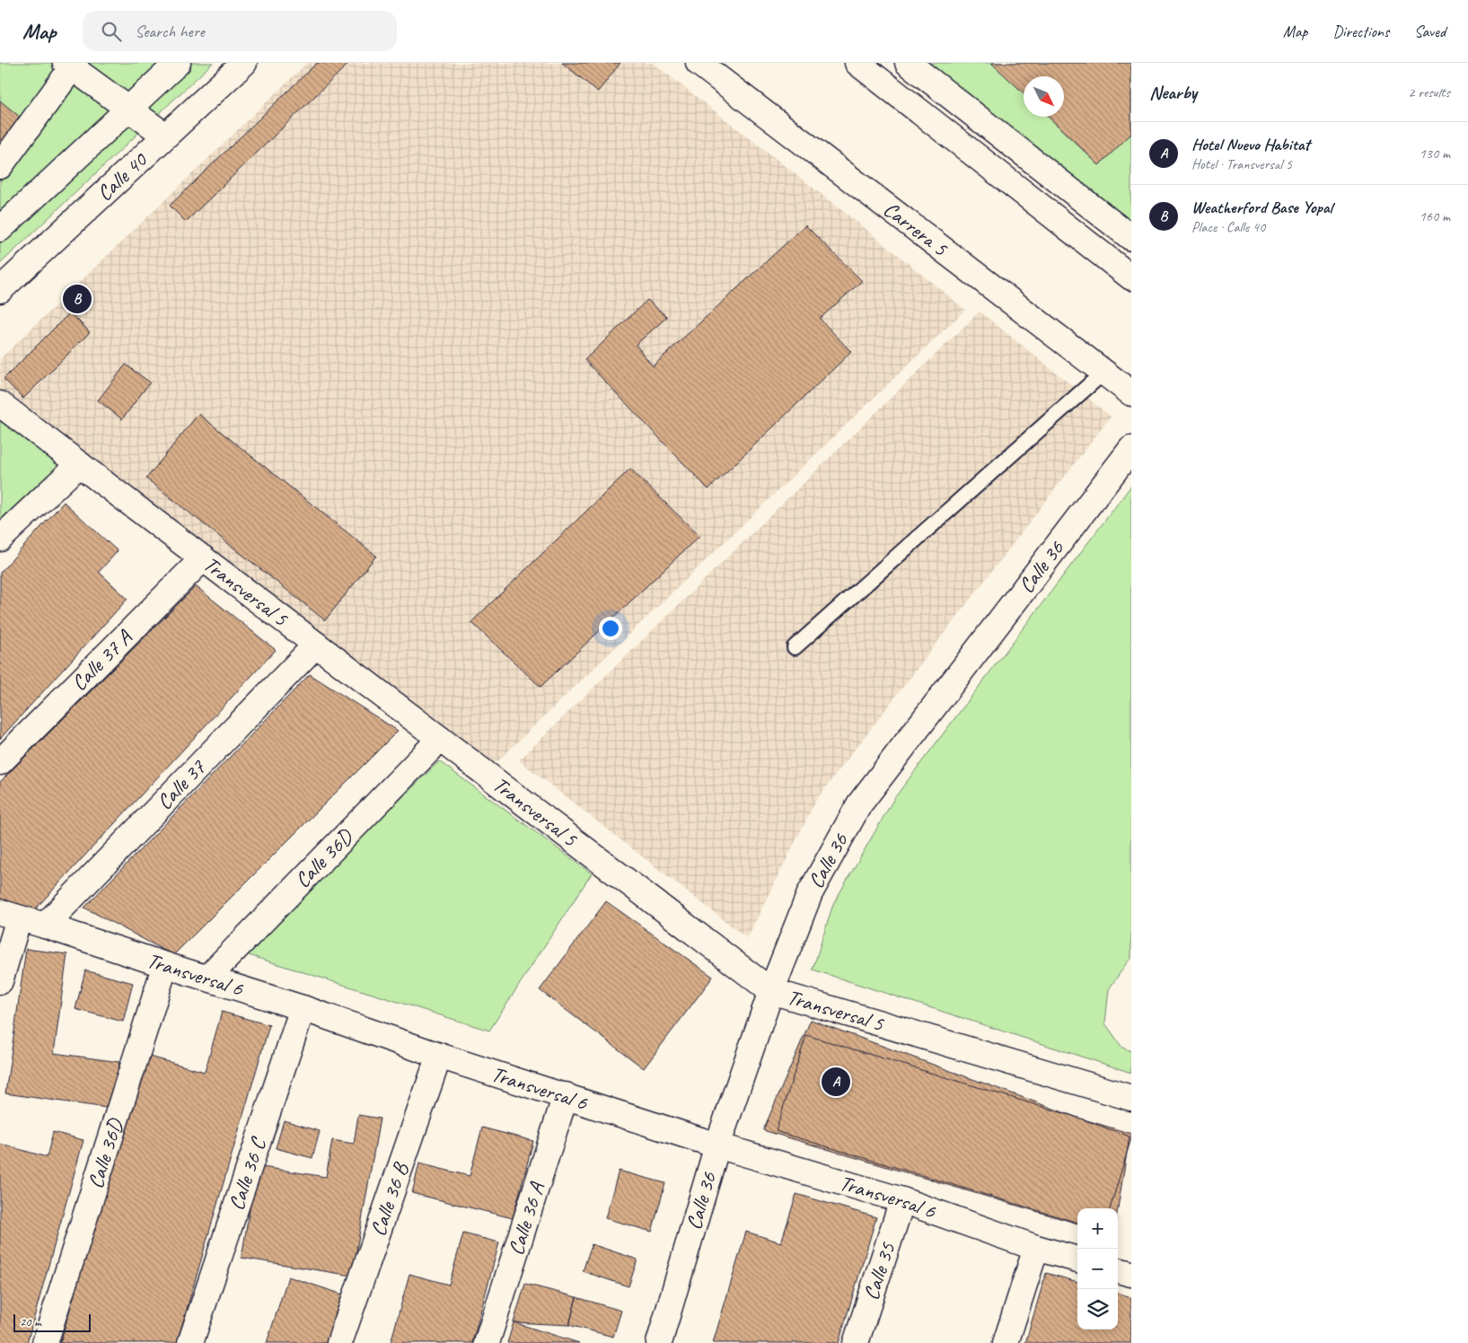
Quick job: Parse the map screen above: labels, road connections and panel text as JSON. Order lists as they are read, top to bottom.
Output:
{
  "streets": {
    "street": [
      "Calle 40",
      "Carrera 5",
      "Calle 36",
      "Transversal 5",
      "Calle 37 A",
      "Calle 37",
      "Calle 36D",
      "Transversal 6",
      "Calle 36 C",
      "Calle 36 B",
      "Calle 36 A",
      "Calle 35"
    ]
  },
  "crossings": [
    ["Calle 36", "Transversal 5"],
    ["Calle 36", "Transversal 6"],
    ["Transversal 5", "Calle 37 A"],
    ["Transversal 5", "Calle 37"],
    ["Transversal 5", "Calle 36D"],
    ["Calle 37", "Transversal 6"],
    ["Calle 36D", "Transversal 6"],
    ["Transversal 6", "Calle 36 C"],
    ["Transversal 6", "Calle 36 B"],
    ["Transversal 6", "Calle 36 A"],
    ["Transversal 6", "Calle 35"]
  ],
  "scale_bar": "20 m",
  "north": "bottom right",
  "page": {
    "header": "Map",
    "search": "Search here",
    "nav": ["Map", "Directions", "Saved"],
    "heading": ["Nearby", "2 results"],
    "list": [
      {
        "mark": "A",
        "name": "Hotel Nuevo Habitat",
        "note": "Hotel · Transversal 5",
        "value": "130 m"
      },
      {
        "mark": "B",
        "name": "Weatherford Base Yopal",
        "note": "Place · Calle 40",
        "value": "160 m"
      }
    ],
    "pins": ["B", "A"],
    "map_buttons": ["+", "−"],
    "scale": "20 m"
  }
}
